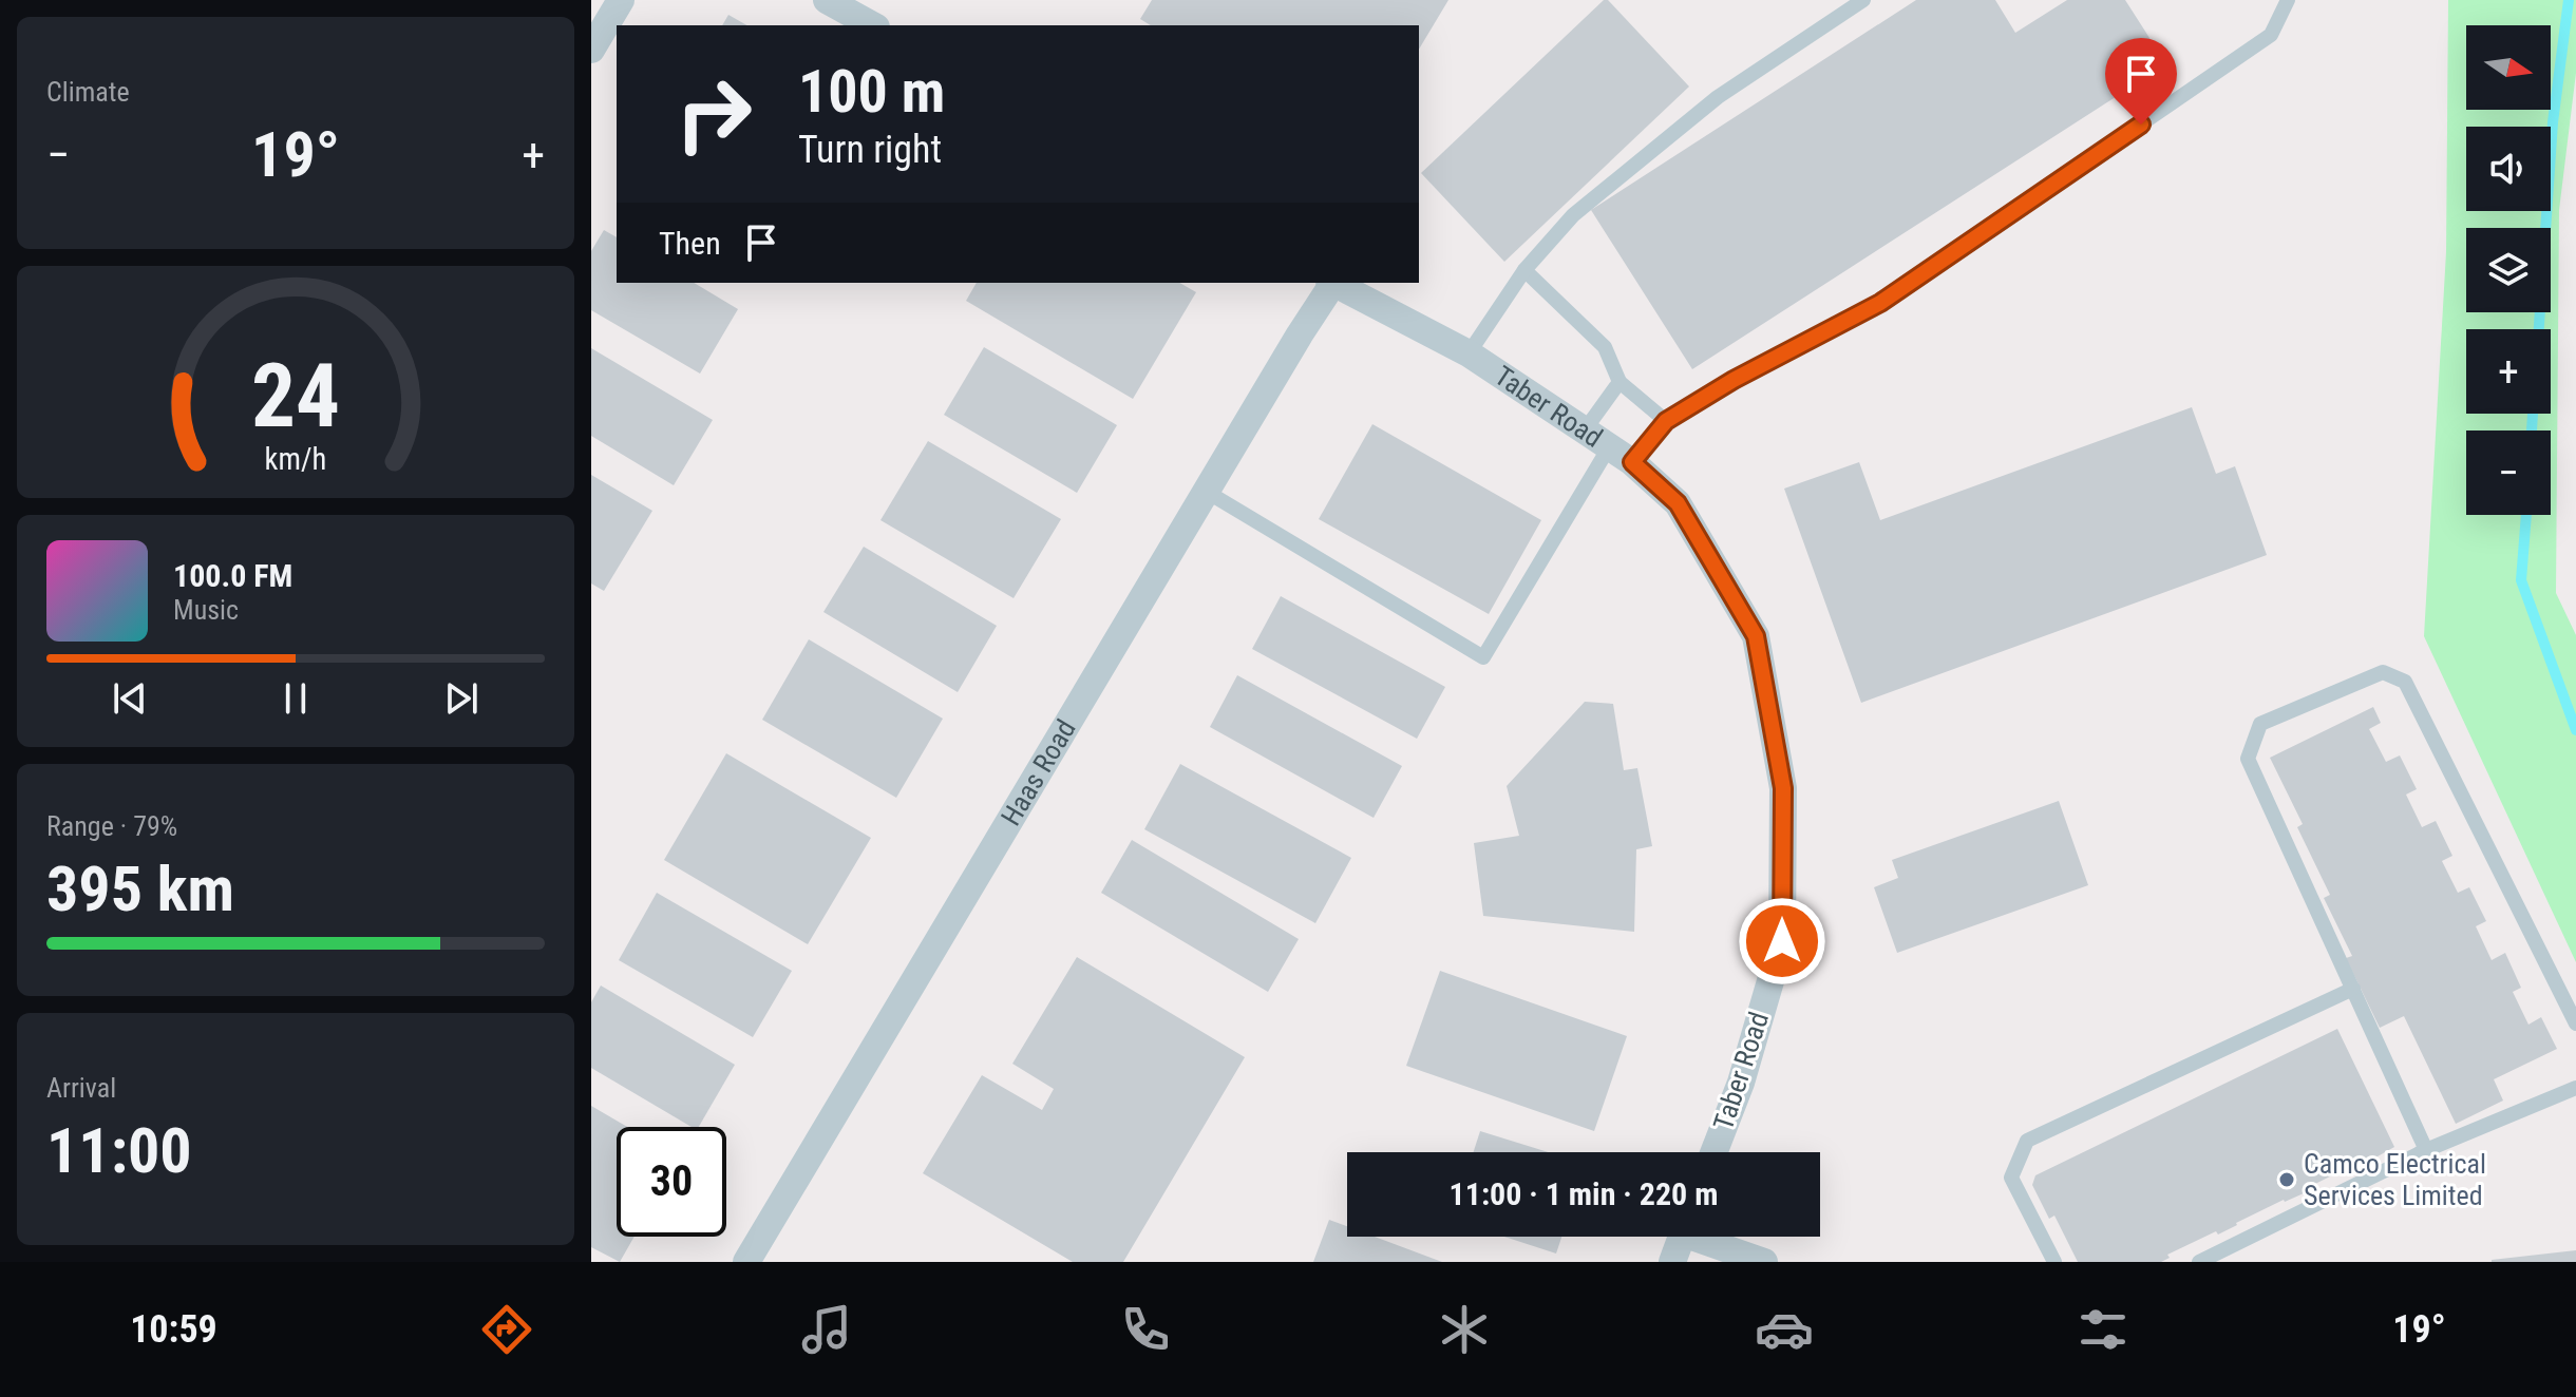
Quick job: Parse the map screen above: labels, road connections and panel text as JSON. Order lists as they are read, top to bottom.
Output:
{
  "streets": {
    "street": ["Taber Road", "Haas Road"]
  },
  "places": ["Camco Electrical Services Limited"],
  "north": "right",
  "page": {
    "tile": [
      "Climate",
      ["Range · 79%", "395 km"],
      ["Arrival", "11:00"]
    ],
    "map_buttons": ["+", "−"],
    "turn": ["100 m", "Turn right"],
    "heat": ["−", "19°", "+"],
    "then": "Then",
    "song": ["100.0 FM", "Music"],
    "limit": "30",
    "trip": "11:00 · 1 min · 220 m",
    "tabs": ["10:59", "19°"],
    "gauge": ["24", "km/h"]
  }
}
